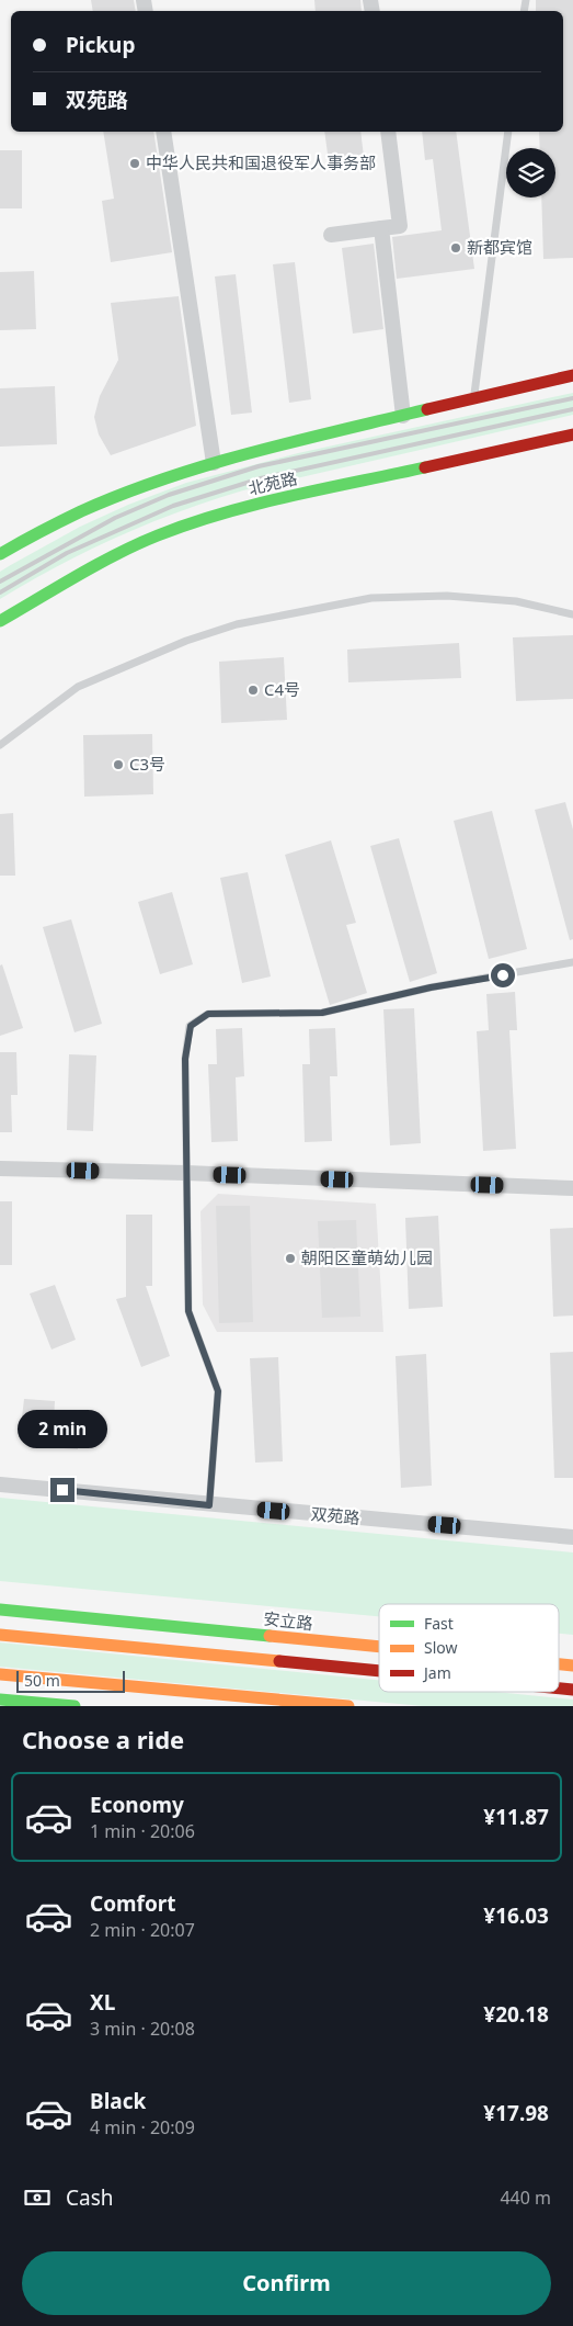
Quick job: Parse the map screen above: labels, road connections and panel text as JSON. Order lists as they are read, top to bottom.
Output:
{
  "streets": {
    "main road": ["北苑路", "安立路"],
    "street": ["双苑路"]
  },
  "places": [
    "中华人民共和国退役军人事务部",
    "新都宾馆",
    "C4号",
    "C3号",
    "朝阳区童萌幼儿园"
  ],
  "legend": ["Fast", "Slow", "Jam"],
  "scale_bar": "50 m",
  "page": {
    "banner": ["Pickup", "双苑路"],
    "bubble": "2 min",
    "scale": "50 m",
    "heading": "Choose a ride",
    "list": [
      {
        "name": "Economy",
        "note": "1 min · 20:06",
        "value": "¥11.87"
      },
      {
        "name": "Comfort",
        "note": "2 min · 20:07",
        "value": "¥16.03"
      },
      {
        "name": "XL",
        "note": "3 min · 20:08",
        "value": "¥20.18"
      },
      {
        "name": "Black",
        "note": "4 min · 20:09",
        "value": "¥17.98"
      }
    ],
    "pay": ["Cash", "440 m"],
    "buttons": "Confirm"
  }
}
